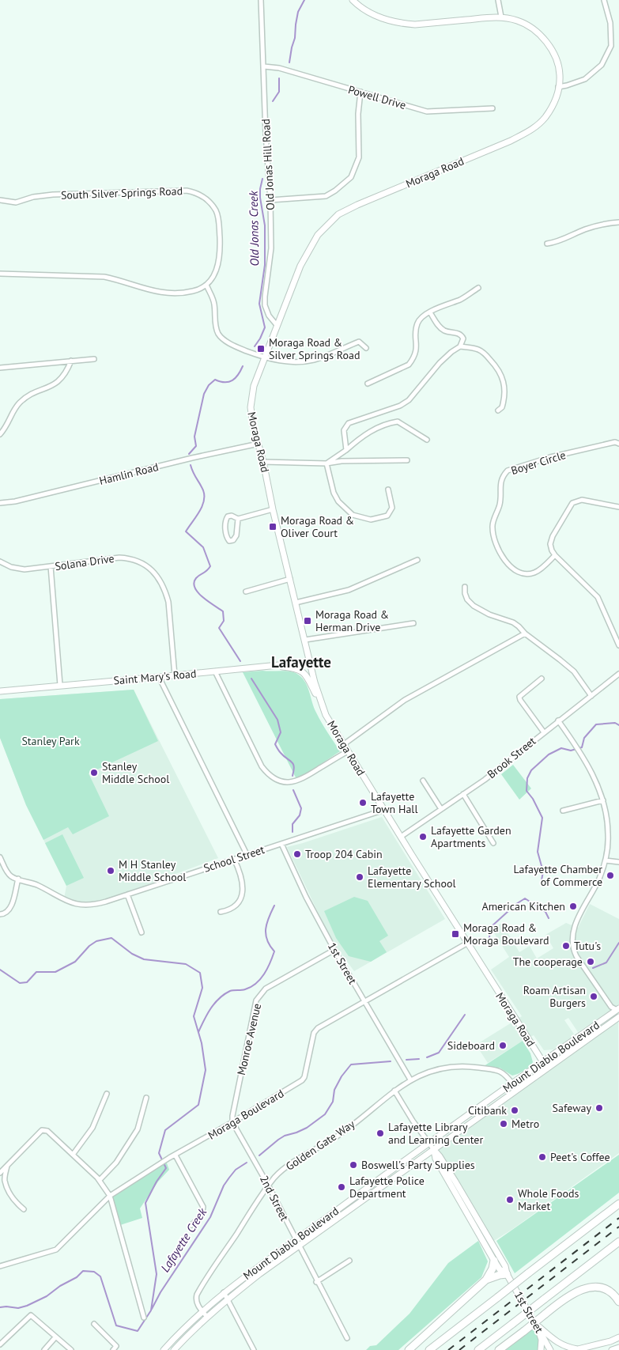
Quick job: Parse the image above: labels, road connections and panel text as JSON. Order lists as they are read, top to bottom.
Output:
{
  "streets": {
    "main road": [
      "Moraga Road",
      "Saint Mary's Road",
      "1st Street",
      "Mount Diablo Boulevard"
    ],
    "street": [
      "Powell Drive",
      "Old Jonas Hill Road",
      "South Silver Springs Road",
      "Boyer Circle",
      "Hamlin Road",
      "Solana Drive",
      "Brook Street",
      "School Street",
      "Monroe Avenue",
      "Moraga Boulevard",
      "Golden Gate Way",
      "2nd Street"
    ]
  },
  "crossings": [
    ["Powell Drive", "Old Jonas Hill Road"],
    ["Old Jonas Hill Road", "Moraga Road"],
    ["Moraga Road", "Hamlin Road"],
    ["Moraga Road", "Saint Mary's Road"],
    ["Moraga Road", "Brook Street"],
    ["Moraga Road", "School Street"],
    ["Moraga Road", "Mount Diablo Boulevard"],
    ["Moraga Road", "Moraga Boulevard"],
    ["Solana Drive", "Saint Mary's Road"],
    ["School Street", "1st Street"],
    ["1st Street", "Monroe Avenue"],
    ["1st Street", "Mount Diablo Boulevard"],
    ["1st Street", "Moraga Boulevard"],
    ["1st Street", "Golden Gate Way"],
    ["Monroe Avenue", "Moraga Boulevard"],
    ["Monroe Avenue", "2nd Street"],
    ["Mount Diablo Boulevard", "Golden Gate Way"],
    ["Mount Diablo Boulevard", "2nd Street"],
    ["Moraga Boulevard", "2nd Street"],
    ["Golden Gate Way", "2nd Street"]
  ],
  "districts": ["Lafayette"],
  "water": ["Old Jonas Creek", "Lafayette Creek"],
  "parks": ["Stanley Park"],
  "places": {
    "transit": [
      "Moraga Road & Silver Springs Road",
      "Moraga Road & Oliver Court",
      "Moraga Road & Herman Drive",
      "Moraga Road & Moraga Boulevard"
    ],
    "other": [
      "Stanley Middle School",
      "Lafayette Town Hall",
      "Lafayette Garden Apartments",
      "Troop 204 Cabin",
      "M H Stanley Middle School",
      "Lafayette Chamber of Commerce",
      "Lafayette Elementary School",
      "American Kitchen",
      "Tutu's",
      "The cooperage",
      "Roam Artisan Burgers",
      "Sideboard",
      "Safeway",
      "Citibank",
      "Metro",
      "Lafayette Library and Learning Center",
      "Peet's Coffee",
      "Boswell's Party Supplies",
      "Lafayette Police Department",
      "Whole Foods Market"
    ]
  }
}
